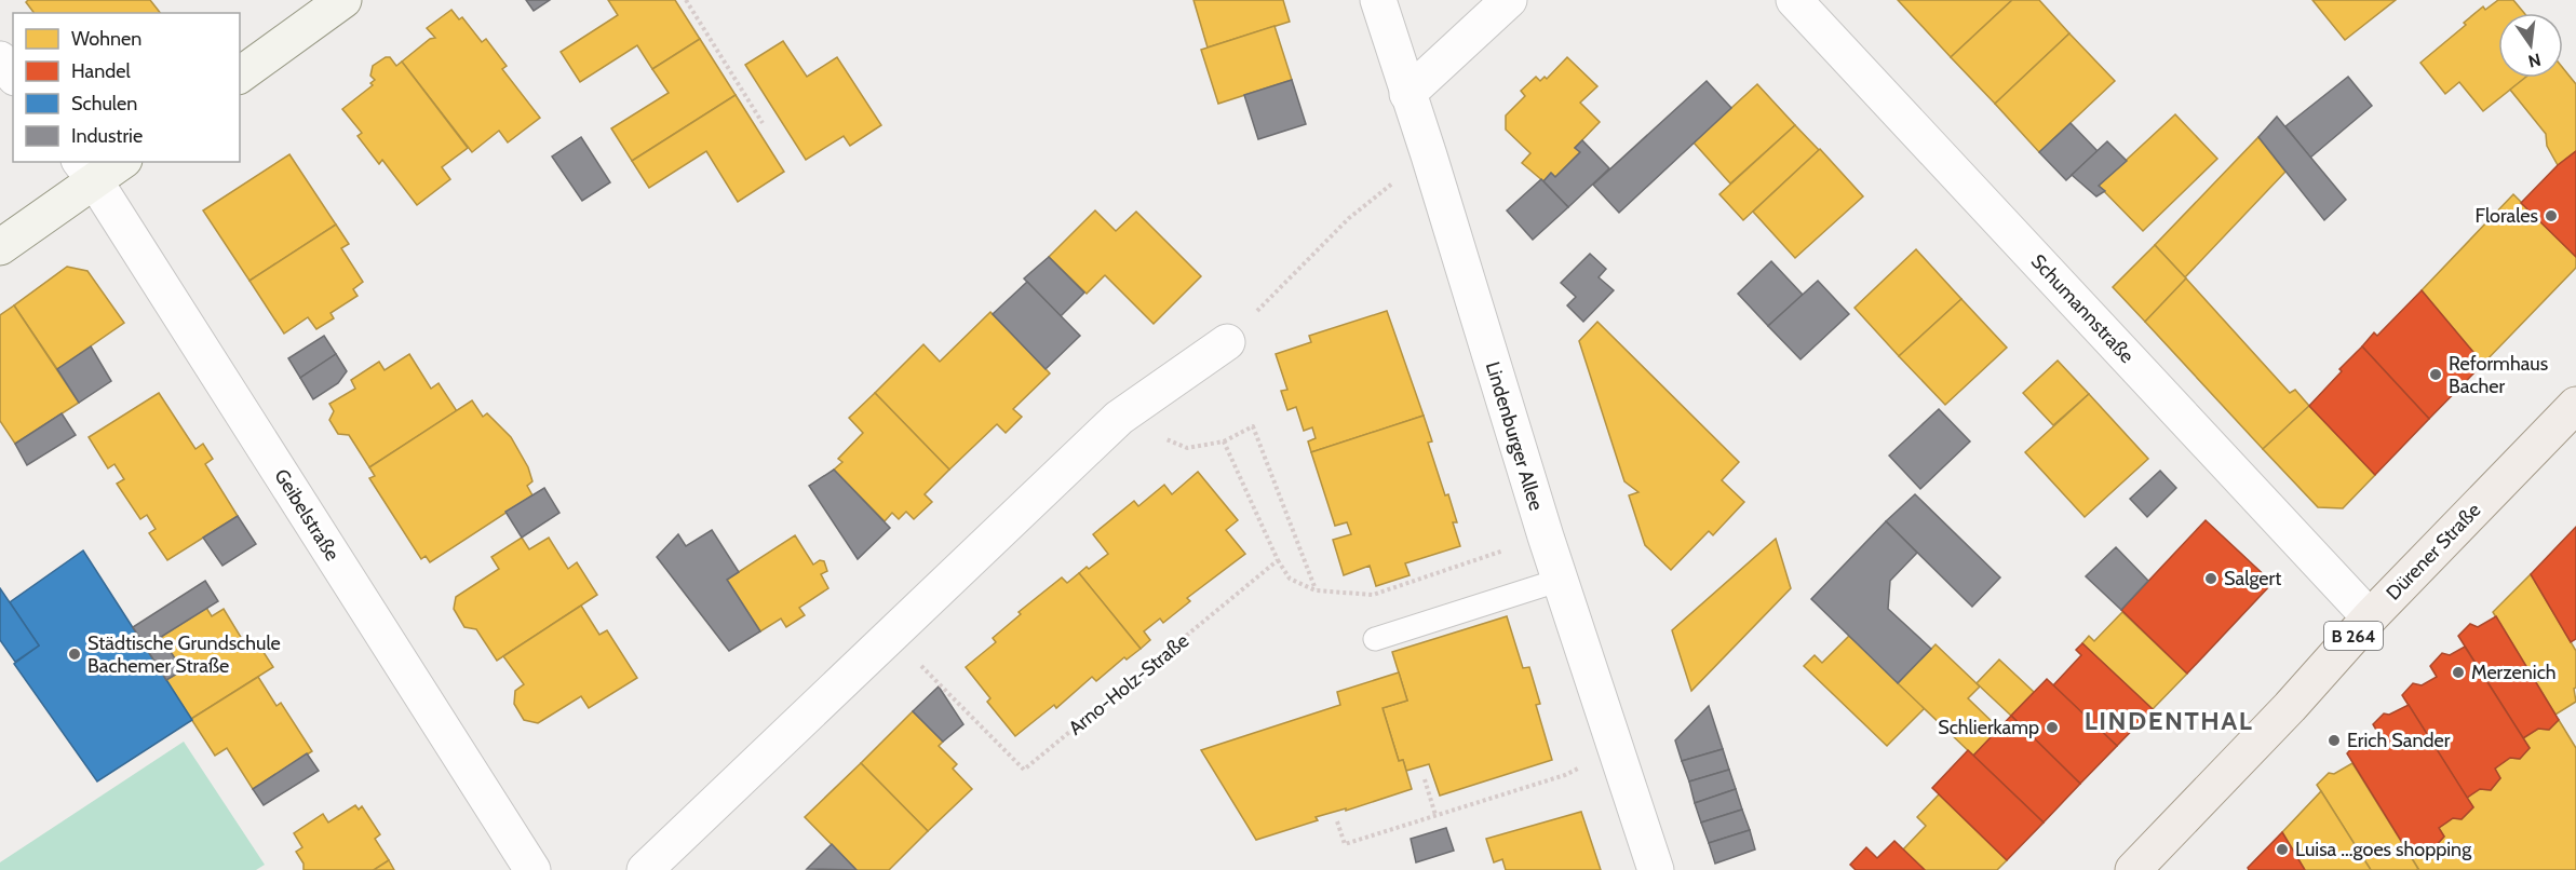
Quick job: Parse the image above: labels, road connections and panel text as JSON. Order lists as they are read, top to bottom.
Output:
{
  "streets": {
    "main road": ["Dürener Straße", "B 264"],
    "street": ["Schumannstraße", "Lindenburger Allee", "Geibelstraße"],
    "path": ["Arno-Holz-Straße"]
  },
  "crossings": [
    ["Schumannstraße", "Dürener Straße"]
  ],
  "districts": ["LINDENTHAL"],
  "places": [
    "Florales",
    "Reformhaus Bacher",
    "Salgert",
    "Städtische Grundschule Bachemer Straße",
    "Merzenich",
    "Schlierkamp",
    "Erich Sander",
    "Luisa ...goes shopping"
  ],
  "legend": [
    "Wohnen",
    "Handel",
    "Schulen",
    "Industrie"
  ],
  "north": "bottom"
}
